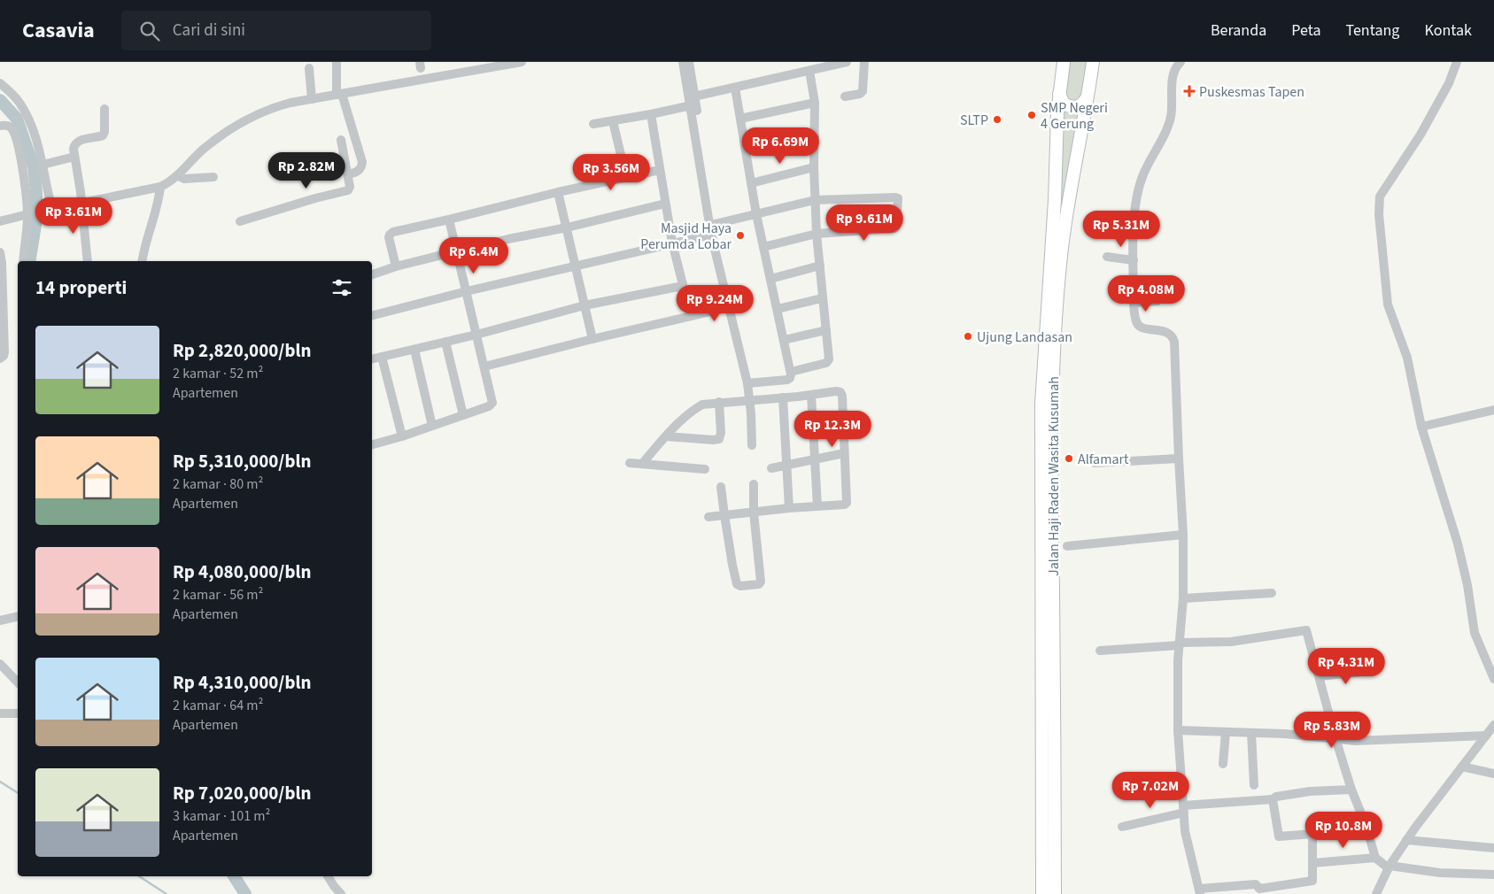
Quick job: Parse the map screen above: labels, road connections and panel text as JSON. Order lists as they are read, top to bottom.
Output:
{
  "streets": {
    "highway": ["Jalan Haji Raden Wasita Kusumah"]
  },
  "places": {
    "health": ["Puskesmas Tapen"],
    "other": [
      "SMP Negeri 4 Gerung",
      "SLTP",
      "Masjid Haya Perumda Lobar",
      "Ujung Landasan",
      "Alfamart"
    ]
  },
  "page": {
    "header": "Casavia",
    "search": "Cari di sini",
    "nav": [
      "Beranda",
      "Peta",
      "Tentang",
      "Kontak"
    ],
    "price": [
      "Rp 6.69M",
      "Rp 2.82M",
      "Rp 3.56M",
      "Rp 3.61M",
      "Rp 9.61M",
      "Rp 5.31M",
      "Rp 6.4M",
      "Rp 4.08M",
      "Rp 9.24M",
      "Rp 12.3M",
      "Rp 4.31M",
      "Rp 5.83M",
      "Rp 7.02M",
      "Rp 10.8M"
    ],
    "heading": "14 properti",
    "list": [
      {
        "name": "Rp 2,820,000/bln",
        "note": "2 kamar · 52 m² · Apartemen"
      },
      {
        "name": "Rp 5,310,000/bln",
        "note": "2 kamar · 80 m² · Apartemen"
      },
      {
        "name": "Rp 4,080,000/bln",
        "note": "2 kamar · 56 m² · Apartemen"
      },
      {
        "name": "Rp 4,310,000/bln",
        "note": "2 kamar · 64 m² · Apartemen"
      },
      {
        "name": "Rp 7,020,000/bln",
        "note": "3 kamar · 101 m² · Apartemen"
      }
    ]
  }
}
